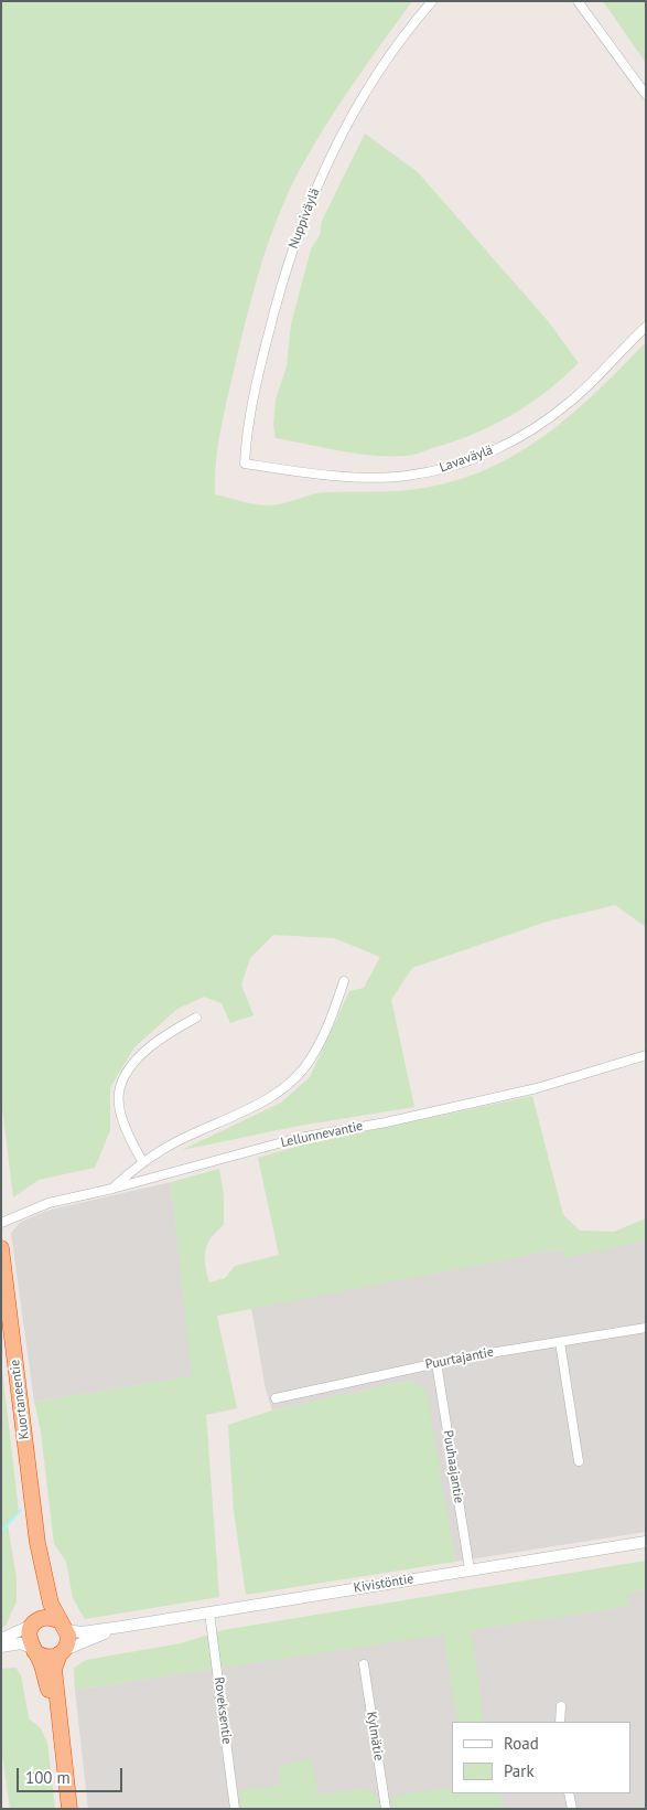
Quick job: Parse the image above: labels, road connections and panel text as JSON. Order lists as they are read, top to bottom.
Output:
{
  "streets": {
    "highway": ["Kuortaneentie"],
    "main road": ["Kivistöntie"],
    "street": [
      "Nuppiväylä",
      "Lavaväylä",
      "Lellunnevantie",
      "Puurtajantie",
      "Puuhaajantie",
      "Roveksentie",
      "Kylmätie"
    ]
  },
  "crossings": [
    ["Nuppiväylä", "Lavaväylä"],
    ["Puurtajantie", "Puuhaajantie"],
    ["Kuortaneentie", "Kivistöntie"],
    ["Puuhaajantie", "Kivistöntie"],
    ["Kivistöntie", "Roveksentie"]
  ],
  "legend": ["Road", "Park"],
  "scale_bar": "100 m"
}
